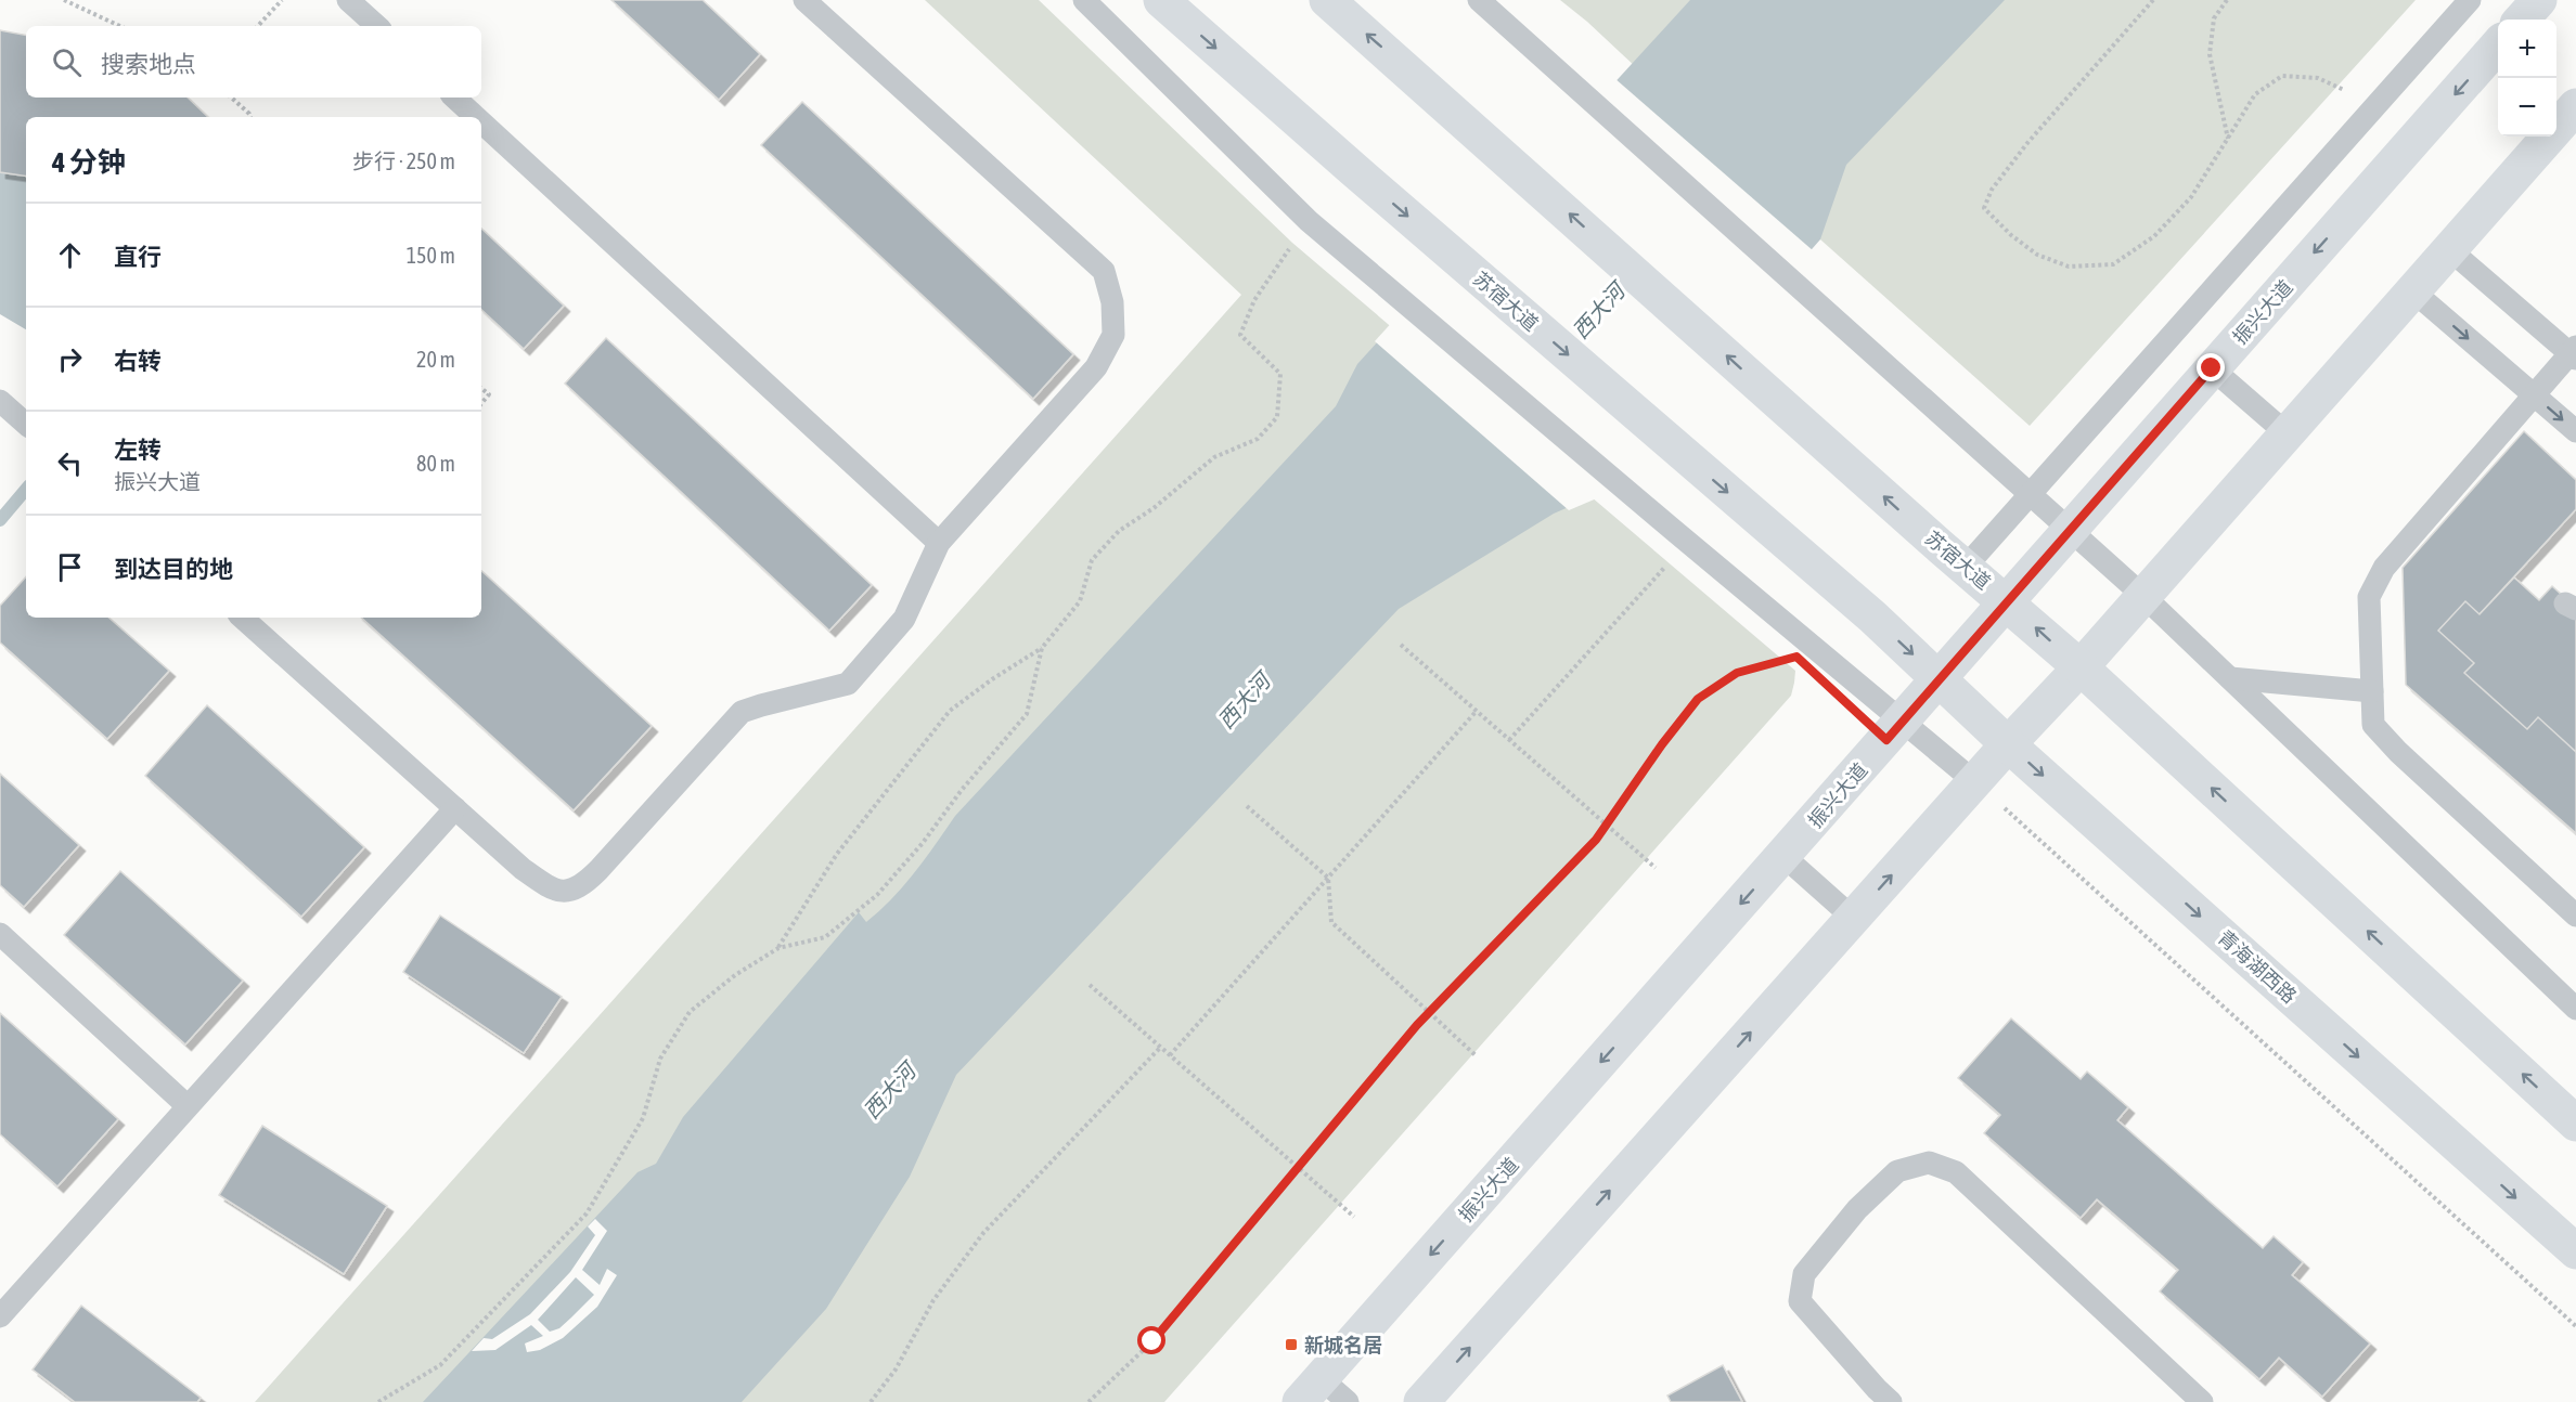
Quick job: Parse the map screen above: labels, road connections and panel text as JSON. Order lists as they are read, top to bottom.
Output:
{
  "streets": {
    "main road": ["苏宿大道", "振兴大道", "青海湖西路"]
  },
  "crossings": [
    ["苏宿大道", "振兴大道"],
    ["苏宿大道", "青海湖西路"],
    ["振兴大道", "青海湖西路"]
  ],
  "water": ["西大河"],
  "places": {
    "transit": ["新城名居"]
  },
  "page": {
    "map_buttons": ["+", "−"],
    "search": "搜索地点",
    "heading": ["4 分钟", "步行 · 250 m"],
    "list": [
      ["直行", "150 m"],
      ["右转", "20 m"],
      ["左转", "振兴大道", "80 m"],
      "到达目的地"
    ]
  }
}
